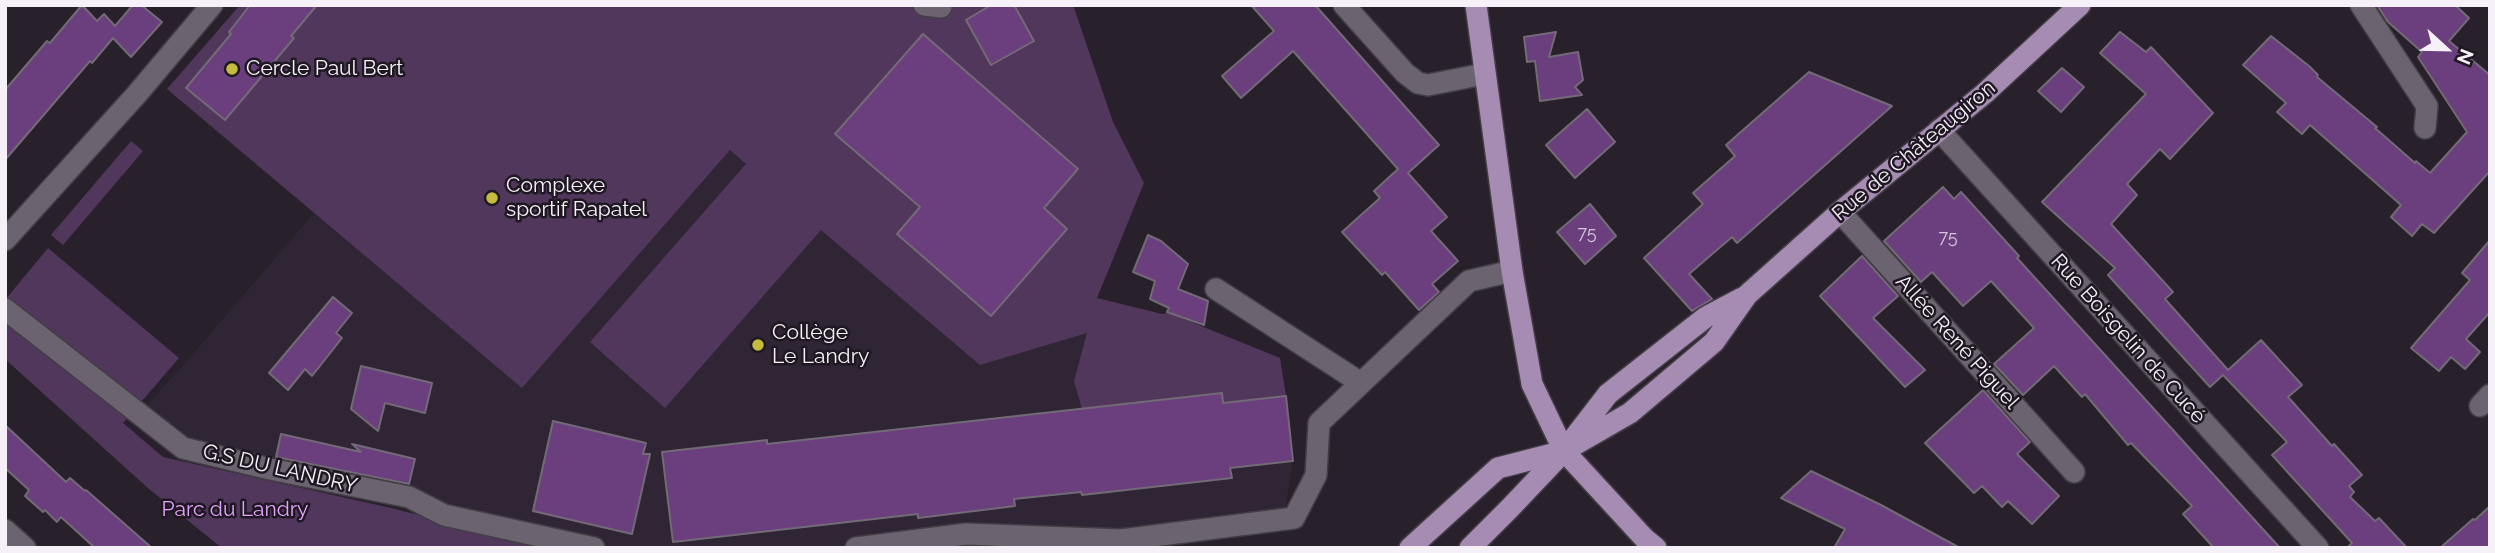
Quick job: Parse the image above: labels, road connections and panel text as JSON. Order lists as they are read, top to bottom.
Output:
{
  "streets": {
    "main road": ["Rue de Châteaugiron"],
    "street": ["Rue Boisgelin de Cucé", "Allée René Piguel", "G.S DU LANDRY"]
  },
  "crossings": [
    ["Rue de Châteaugiron", "Rue Boisgelin de Cucé"],
    ["Rue de Châteaugiron", "Allée René Piguel"]
  ],
  "parks": ["Parc du Landry"],
  "places": ["Cercle Paul Bert", "Complexe sportif Rapatel", "Collège Le Landry"],
  "house_numbers": ["75", "75"],
  "north": "right"
}
